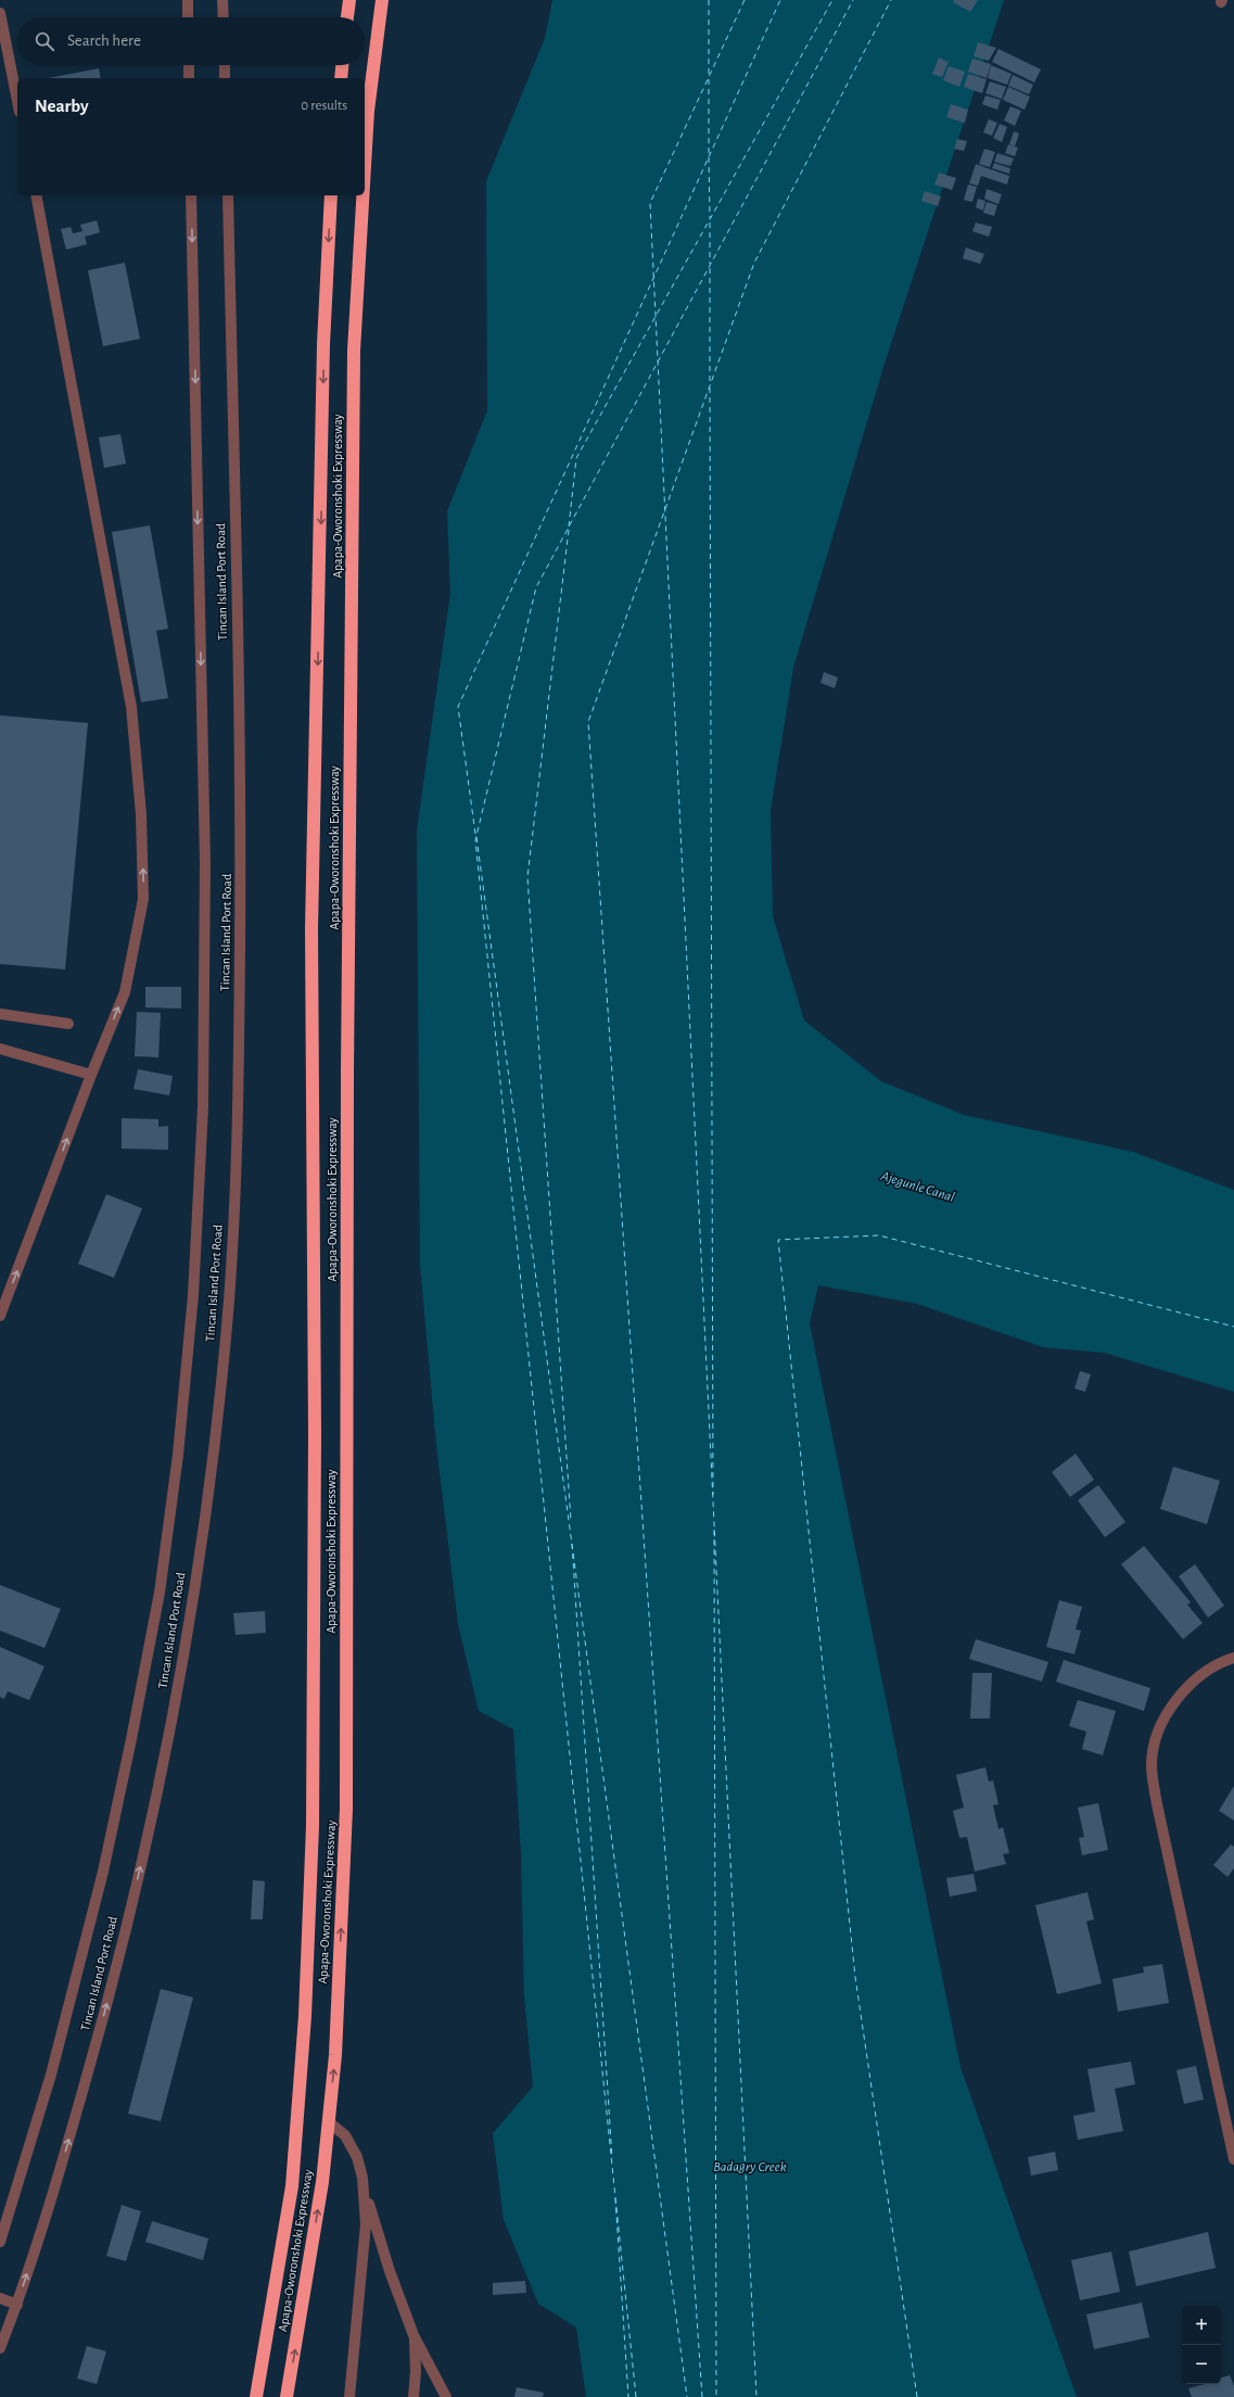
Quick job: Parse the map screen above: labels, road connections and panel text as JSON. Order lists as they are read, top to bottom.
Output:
{
  "streets": {
    "highway": ["Apapa-Oworonshoki Expressway"],
    "street": ["Tincan Island Port Road"]
  },
  "water": ["Ajegunle Canal", "Badagry Creek"],
  "page": {
    "search": "Search here",
    "heading": ["Nearby", "0 results"],
    "map_buttons": ["+", "−"]
  }
}
